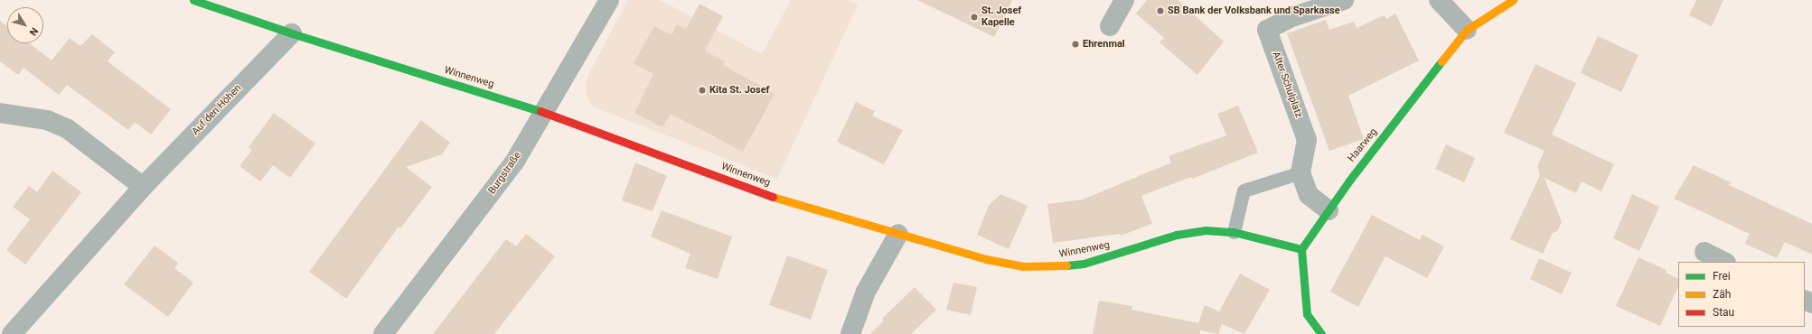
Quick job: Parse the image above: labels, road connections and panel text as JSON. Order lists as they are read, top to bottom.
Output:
{
  "streets": {
    "street": [
      "Winnenweg",
      "Alter Schulplatz",
      "Auf den Höhen",
      "Haarweg",
      "Burgstraße"
    ]
  },
  "crossings": [
    ["Winnenweg", "Auf den Höhen"],
    ["Winnenweg", "Haarweg"],
    ["Winnenweg", "Burgstraße"]
  ],
  "places": [
    "SB Bank der Volksbank und Sparkasse",
    "St. Josef Kapelle",
    "Ehrenmal",
    "Kita St. Josef"
  ],
  "legend": ["Frei", "Zäh", "Stau"],
  "north": "bottom right"
}
